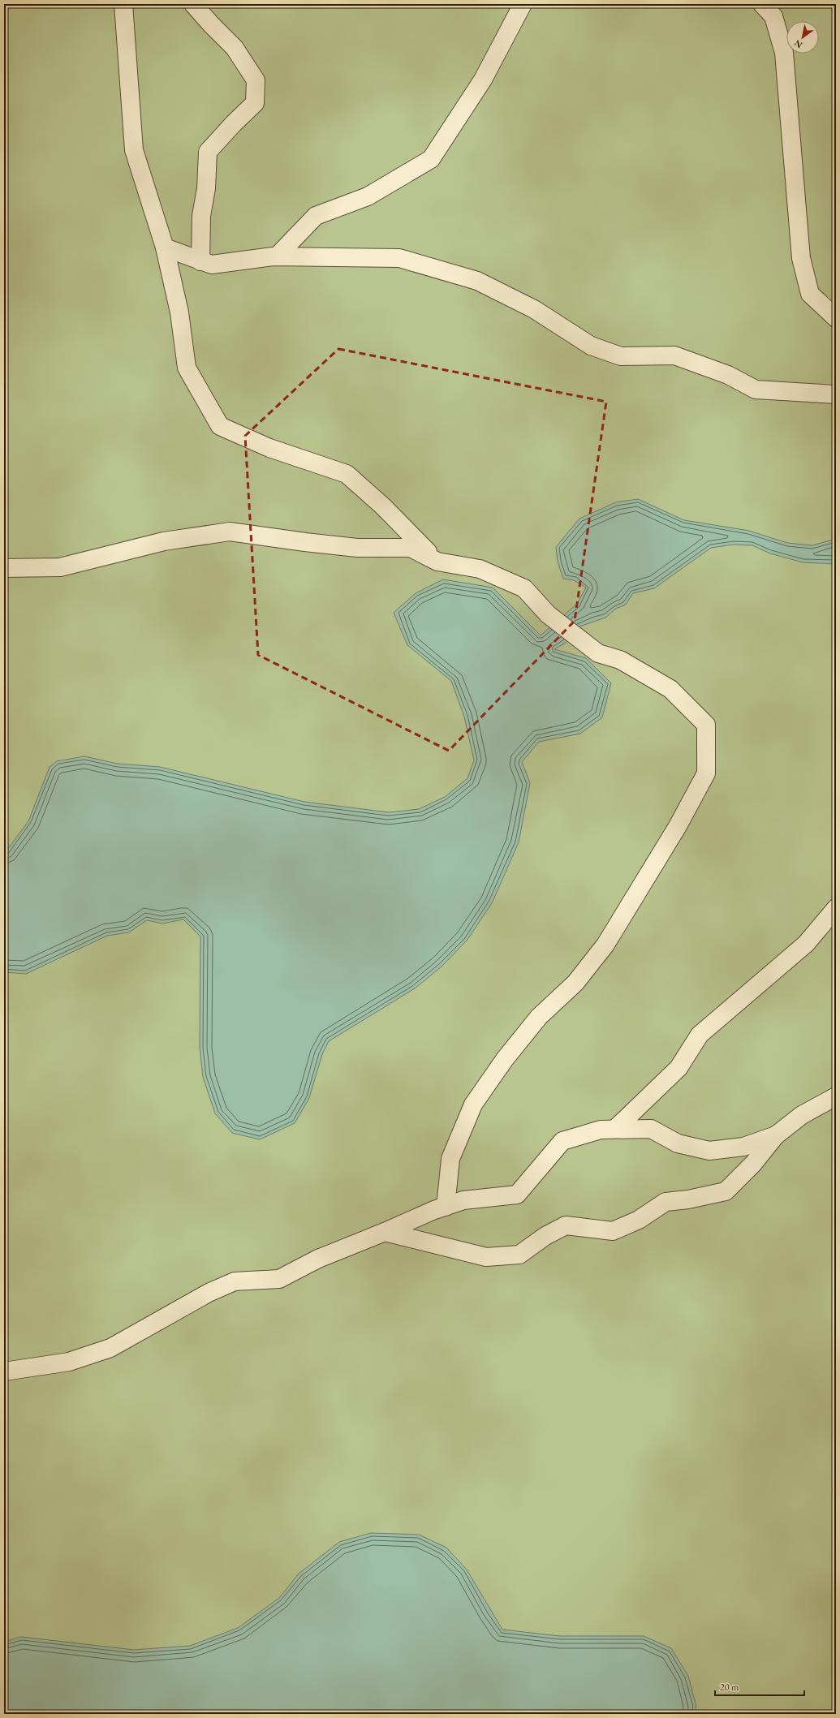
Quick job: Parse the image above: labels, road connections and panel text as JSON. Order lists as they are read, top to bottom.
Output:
{
  "scale_bar": "20 m",
  "north": "bottom left"
}
